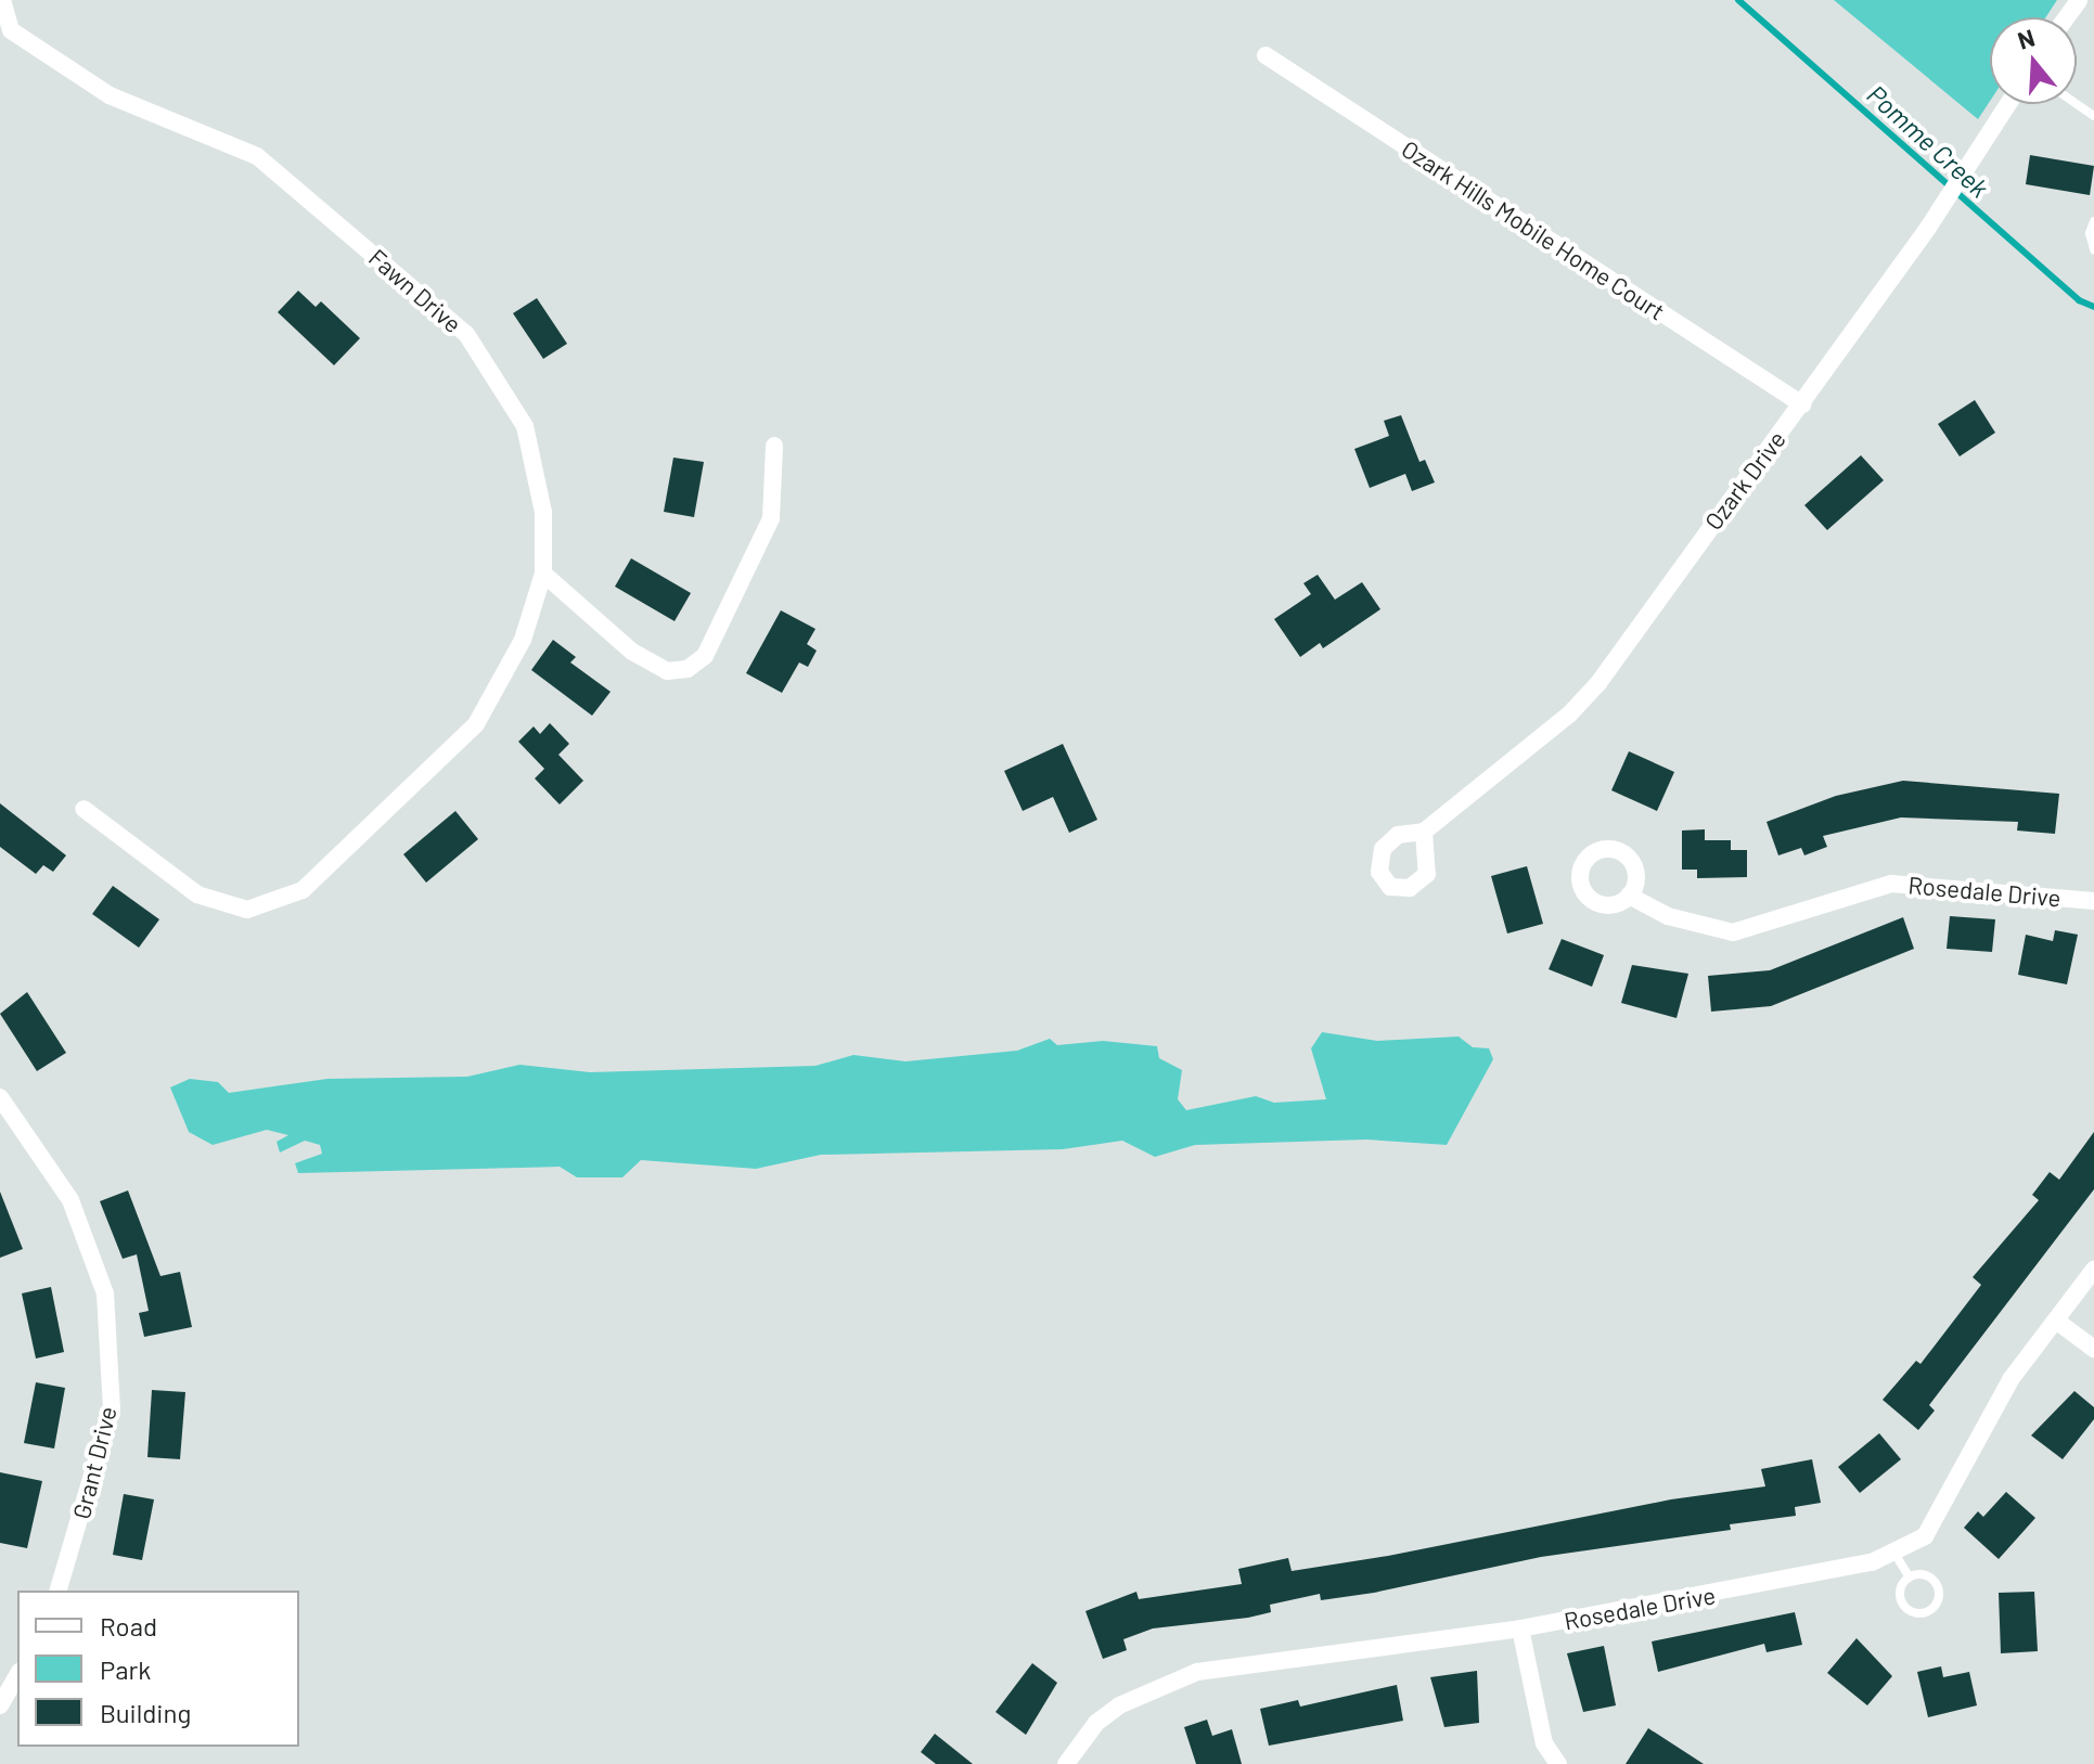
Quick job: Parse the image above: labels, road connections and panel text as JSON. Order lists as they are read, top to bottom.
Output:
{
  "streets": {
    "street": [
      "Ozark Hills Mobile Home Court",
      "Fawn Drive",
      "Ozark Drive",
      "Rosedale Drive",
      "Grant Drive"
    ]
  },
  "crossings": [
    ["Ozark Hills Mobile Home Court", "Ozark Drive"]
  ],
  "water": ["Pomme Creek"],
  "legend": ["Road", "Park", "Building"],
  "north": "top"
}
